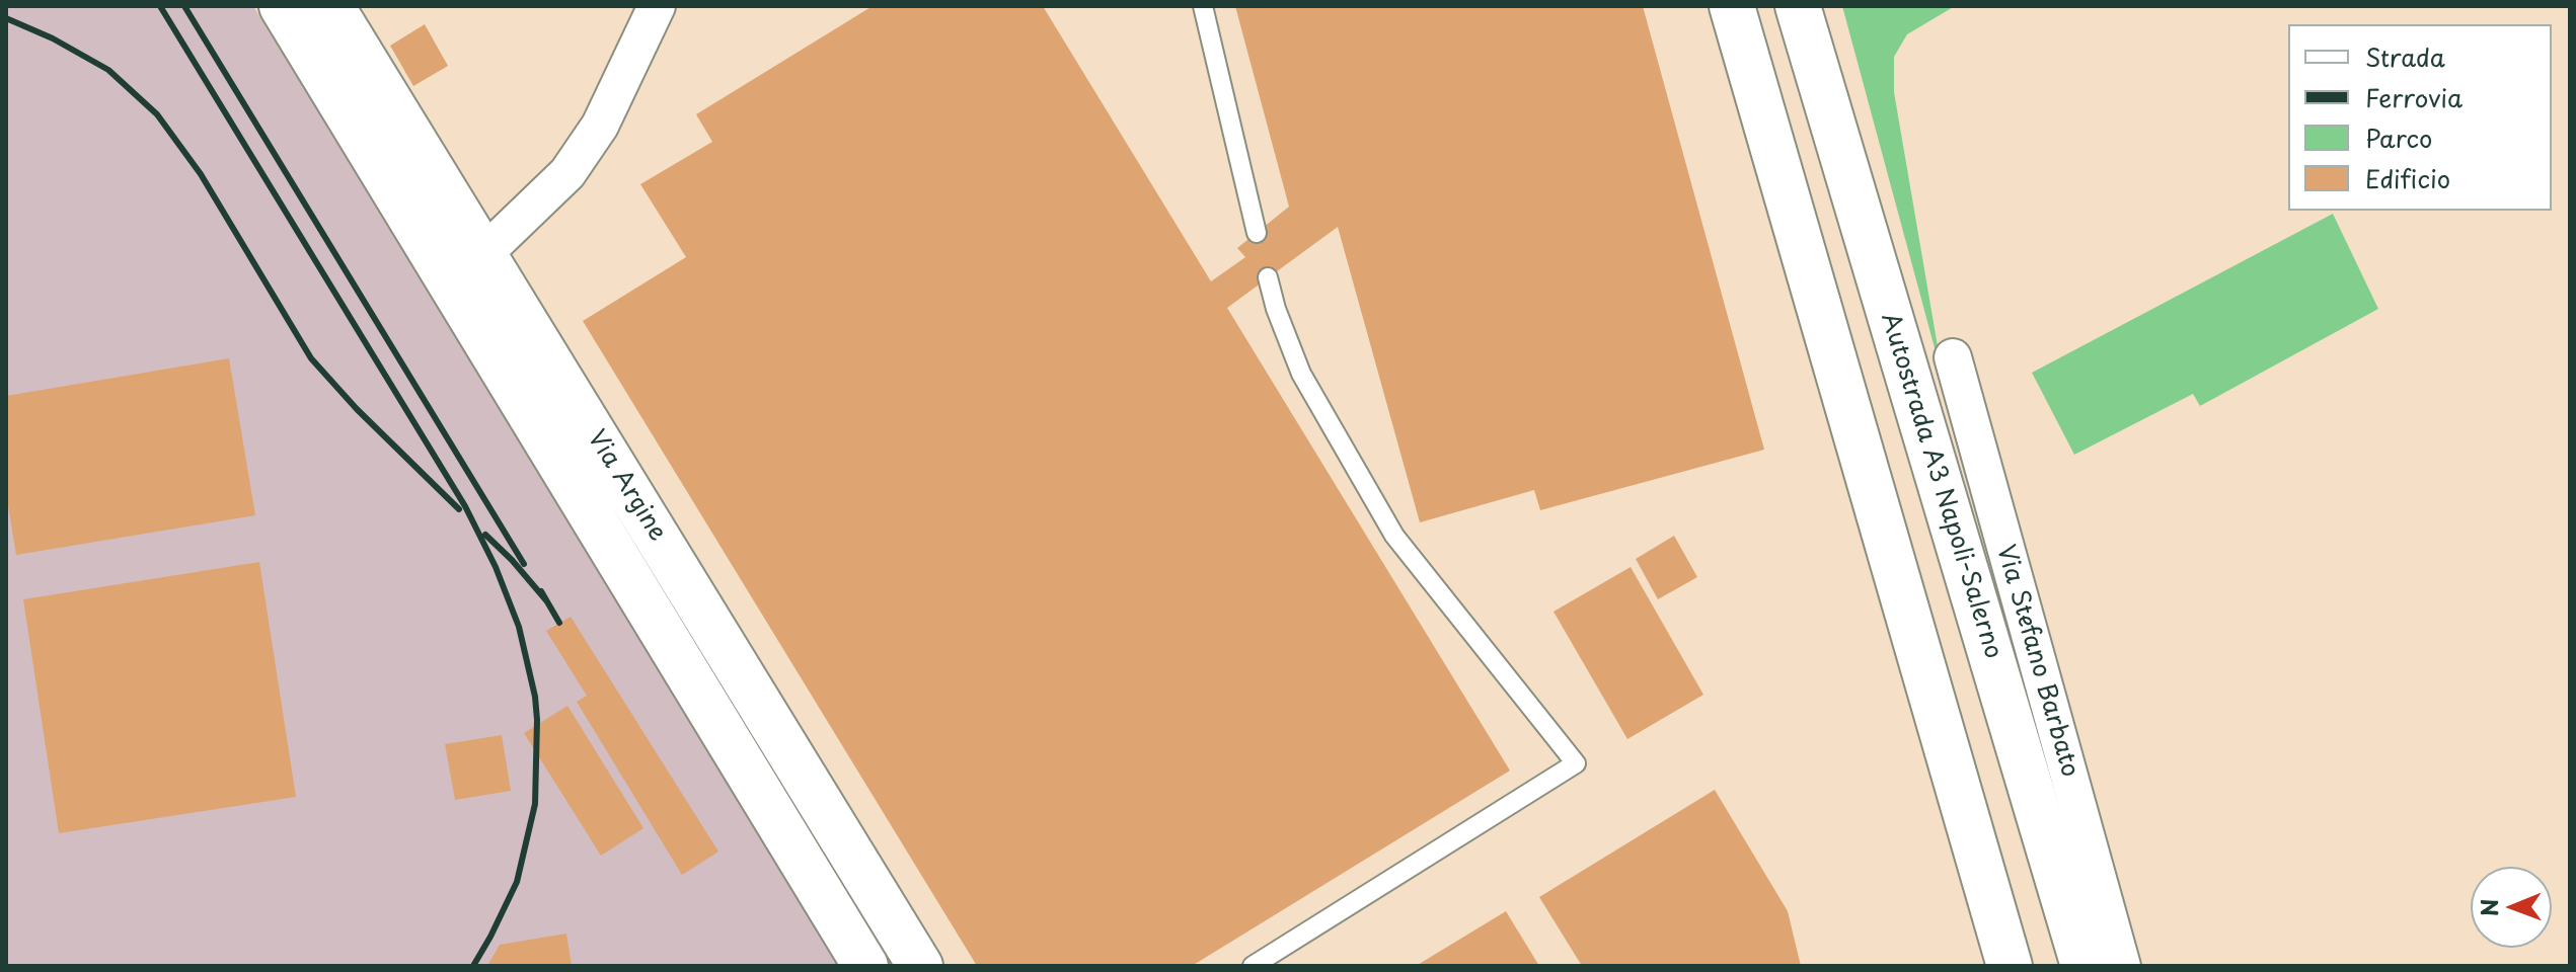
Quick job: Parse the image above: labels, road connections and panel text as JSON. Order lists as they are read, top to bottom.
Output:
{
  "streets": {
    "main road": ["Via Argine", "Autostrada A3 Napoli-Salerno"],
    "street": ["Via Stefano Barbato"]
  },
  "legend": [
    "Strada",
    "Ferrovia",
    "Parco",
    "Edificio"
  ],
  "north": "left"
}
